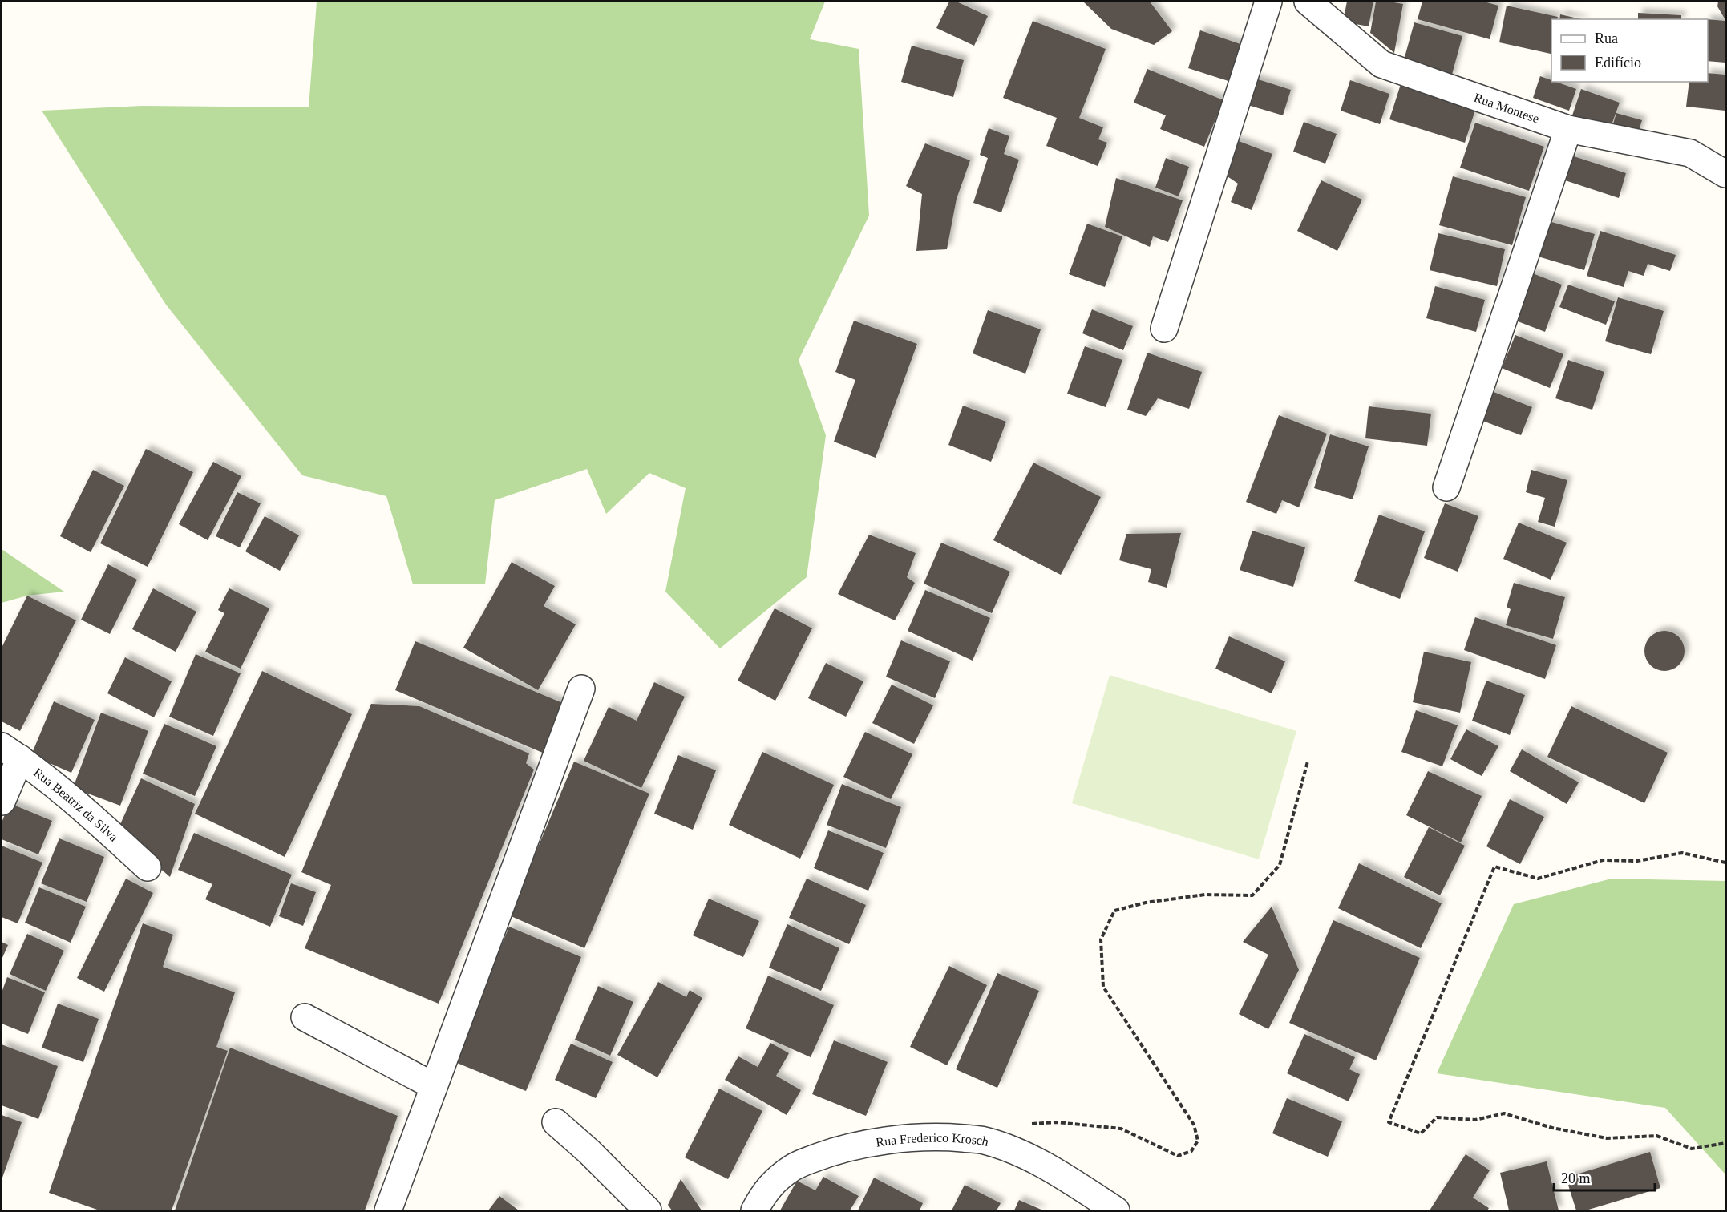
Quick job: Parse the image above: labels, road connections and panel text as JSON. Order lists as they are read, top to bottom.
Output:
{
  "streets": {
    "street": ["Rua Montese", "Rua Beatriz da Silva", "Rua Frederico Krosch"]
  },
  "legend": ["Rua", "Edifício"],
  "scale_bar": "20 m"
}
